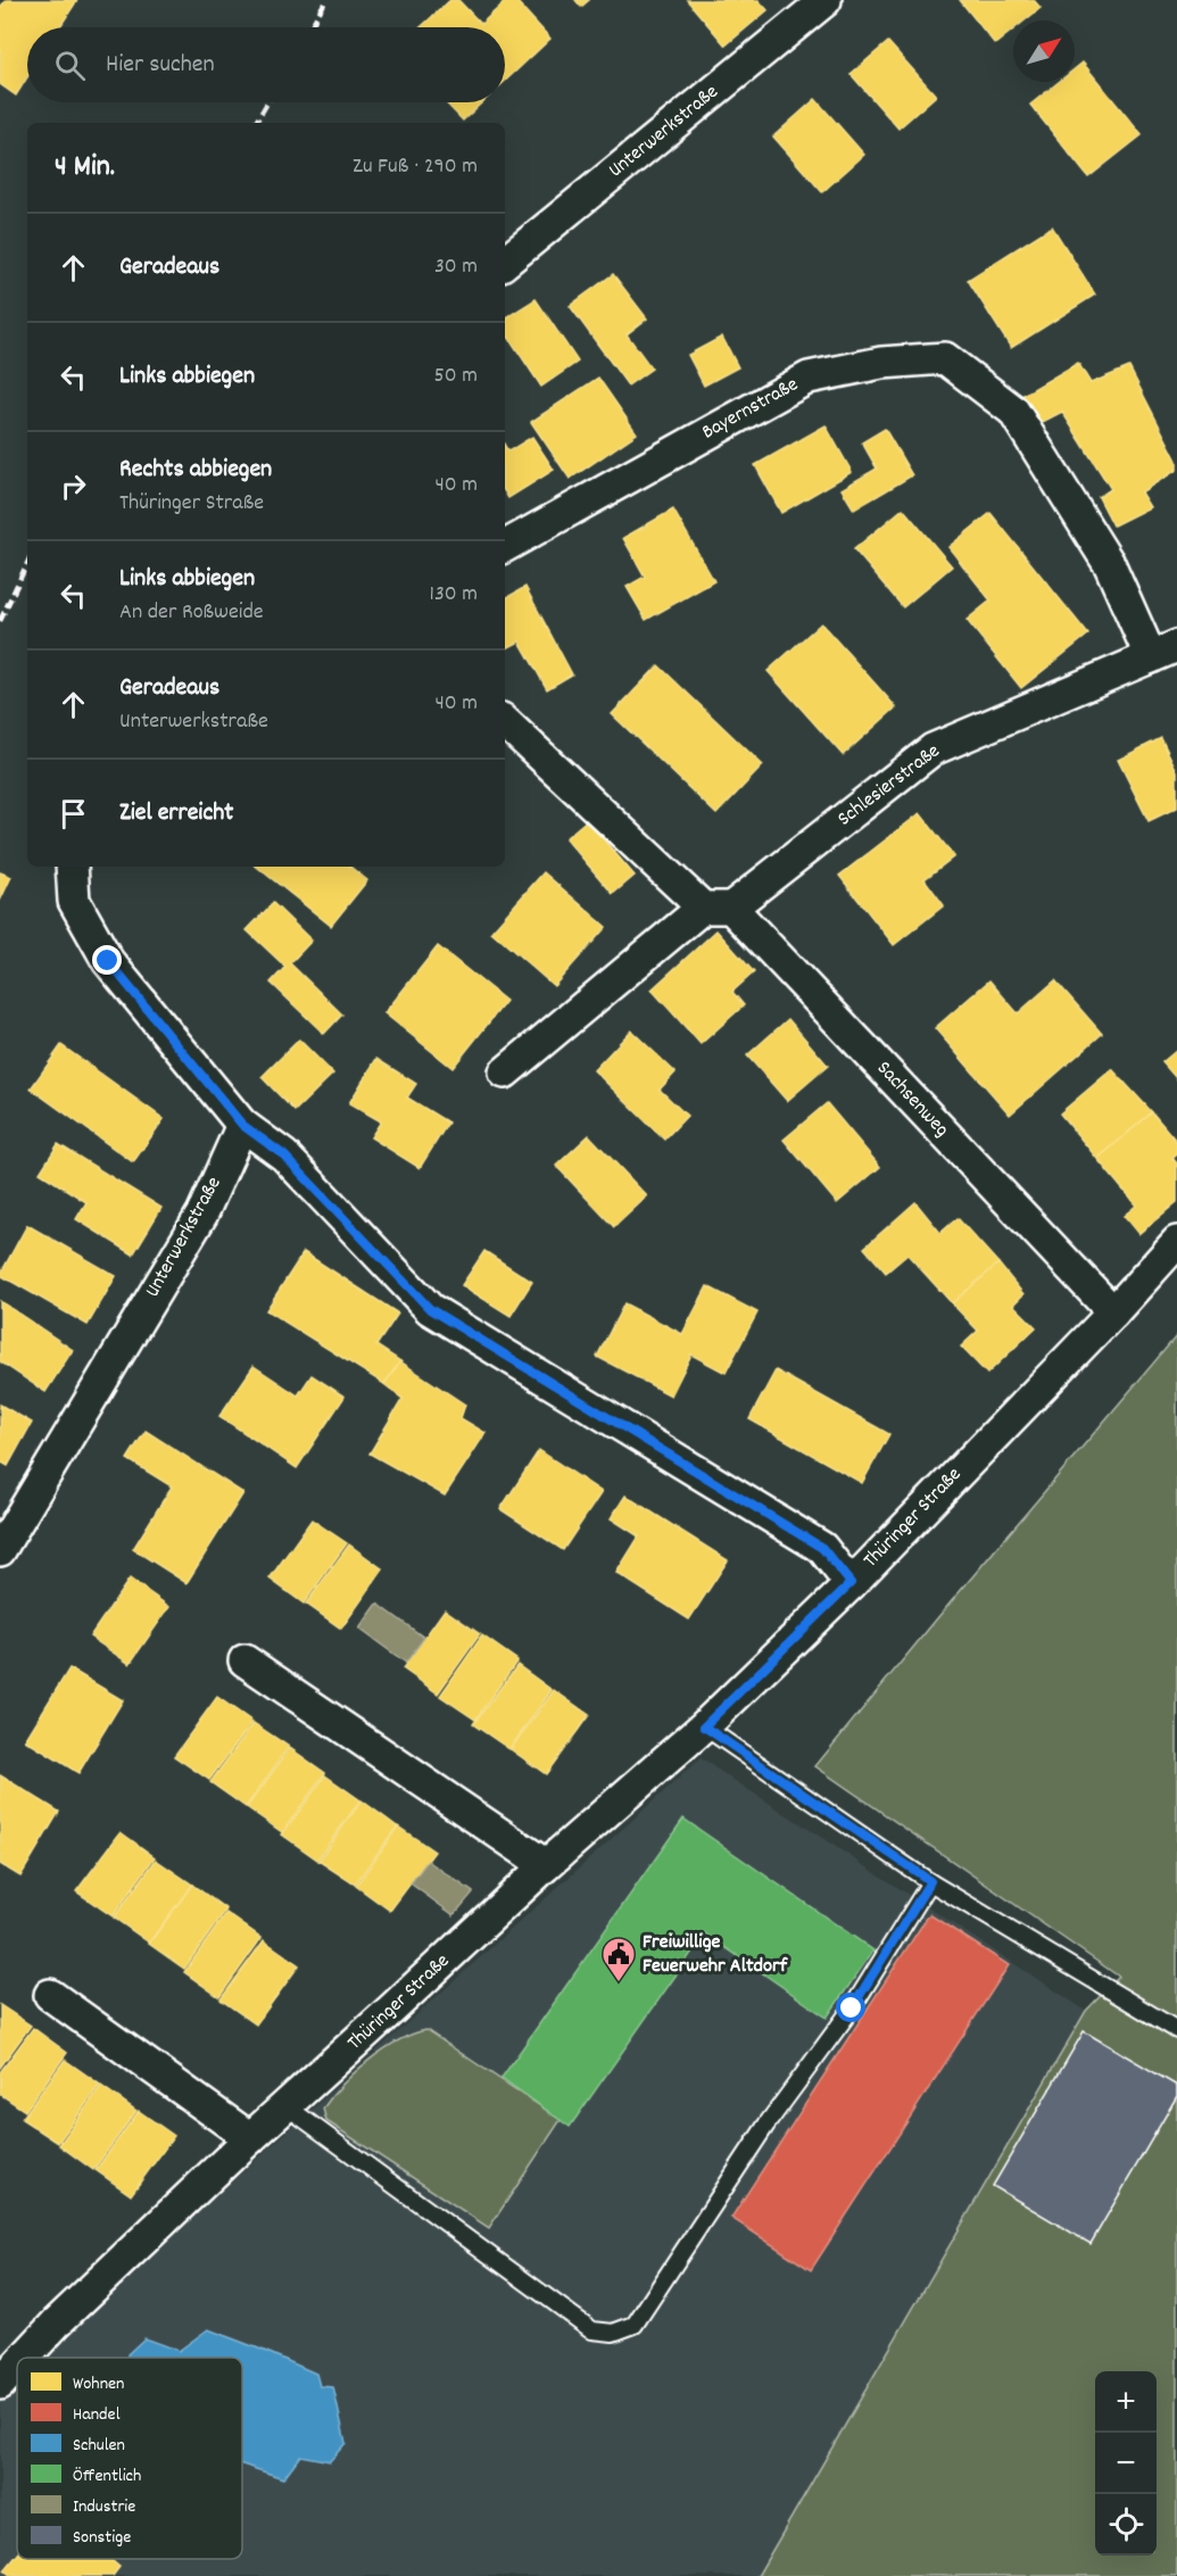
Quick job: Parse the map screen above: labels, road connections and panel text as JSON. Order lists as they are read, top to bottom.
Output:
{
  "streets": {
    "street": [
      "Unterwerkstraße",
      "Bayernstraße",
      "Schlesierstraße",
      "Sachsenweg",
      "Thüringer Straße"
    ]
  },
  "crossings": [
    ["Bayernstraße", "Schlesierstraße"],
    ["Schlesierstraße", "Sachsenweg"],
    ["Sachsenweg", "Thüringer Straße"]
  ],
  "places": {
    "public building": ["Freiwillige Feuerwehr Altdorf"]
  },
  "legend": [
    "Wohnen",
    "Handel",
    "Schulen",
    "Öffentlich",
    "Industrie",
    "Sonstige"
  ],
  "north": "top right",
  "page": {
    "search": "Hier suchen",
    "heading": ["4 Min.", "Zu Fuß · 290 m"],
    "list": [
      ["Geradeaus", "30 m"],
      ["Links abbiegen", "50 m"],
      ["Rechts abbiegen", "Thüringer Straße", "40 m"],
      ["Links abbiegen", "An der Roßweide", "130 m"],
      ["Geradeaus", "Unterwerkstraße", "40 m"],
      "Ziel erreicht"
    ],
    "map_buttons": ["+", "−"]
  }
}
